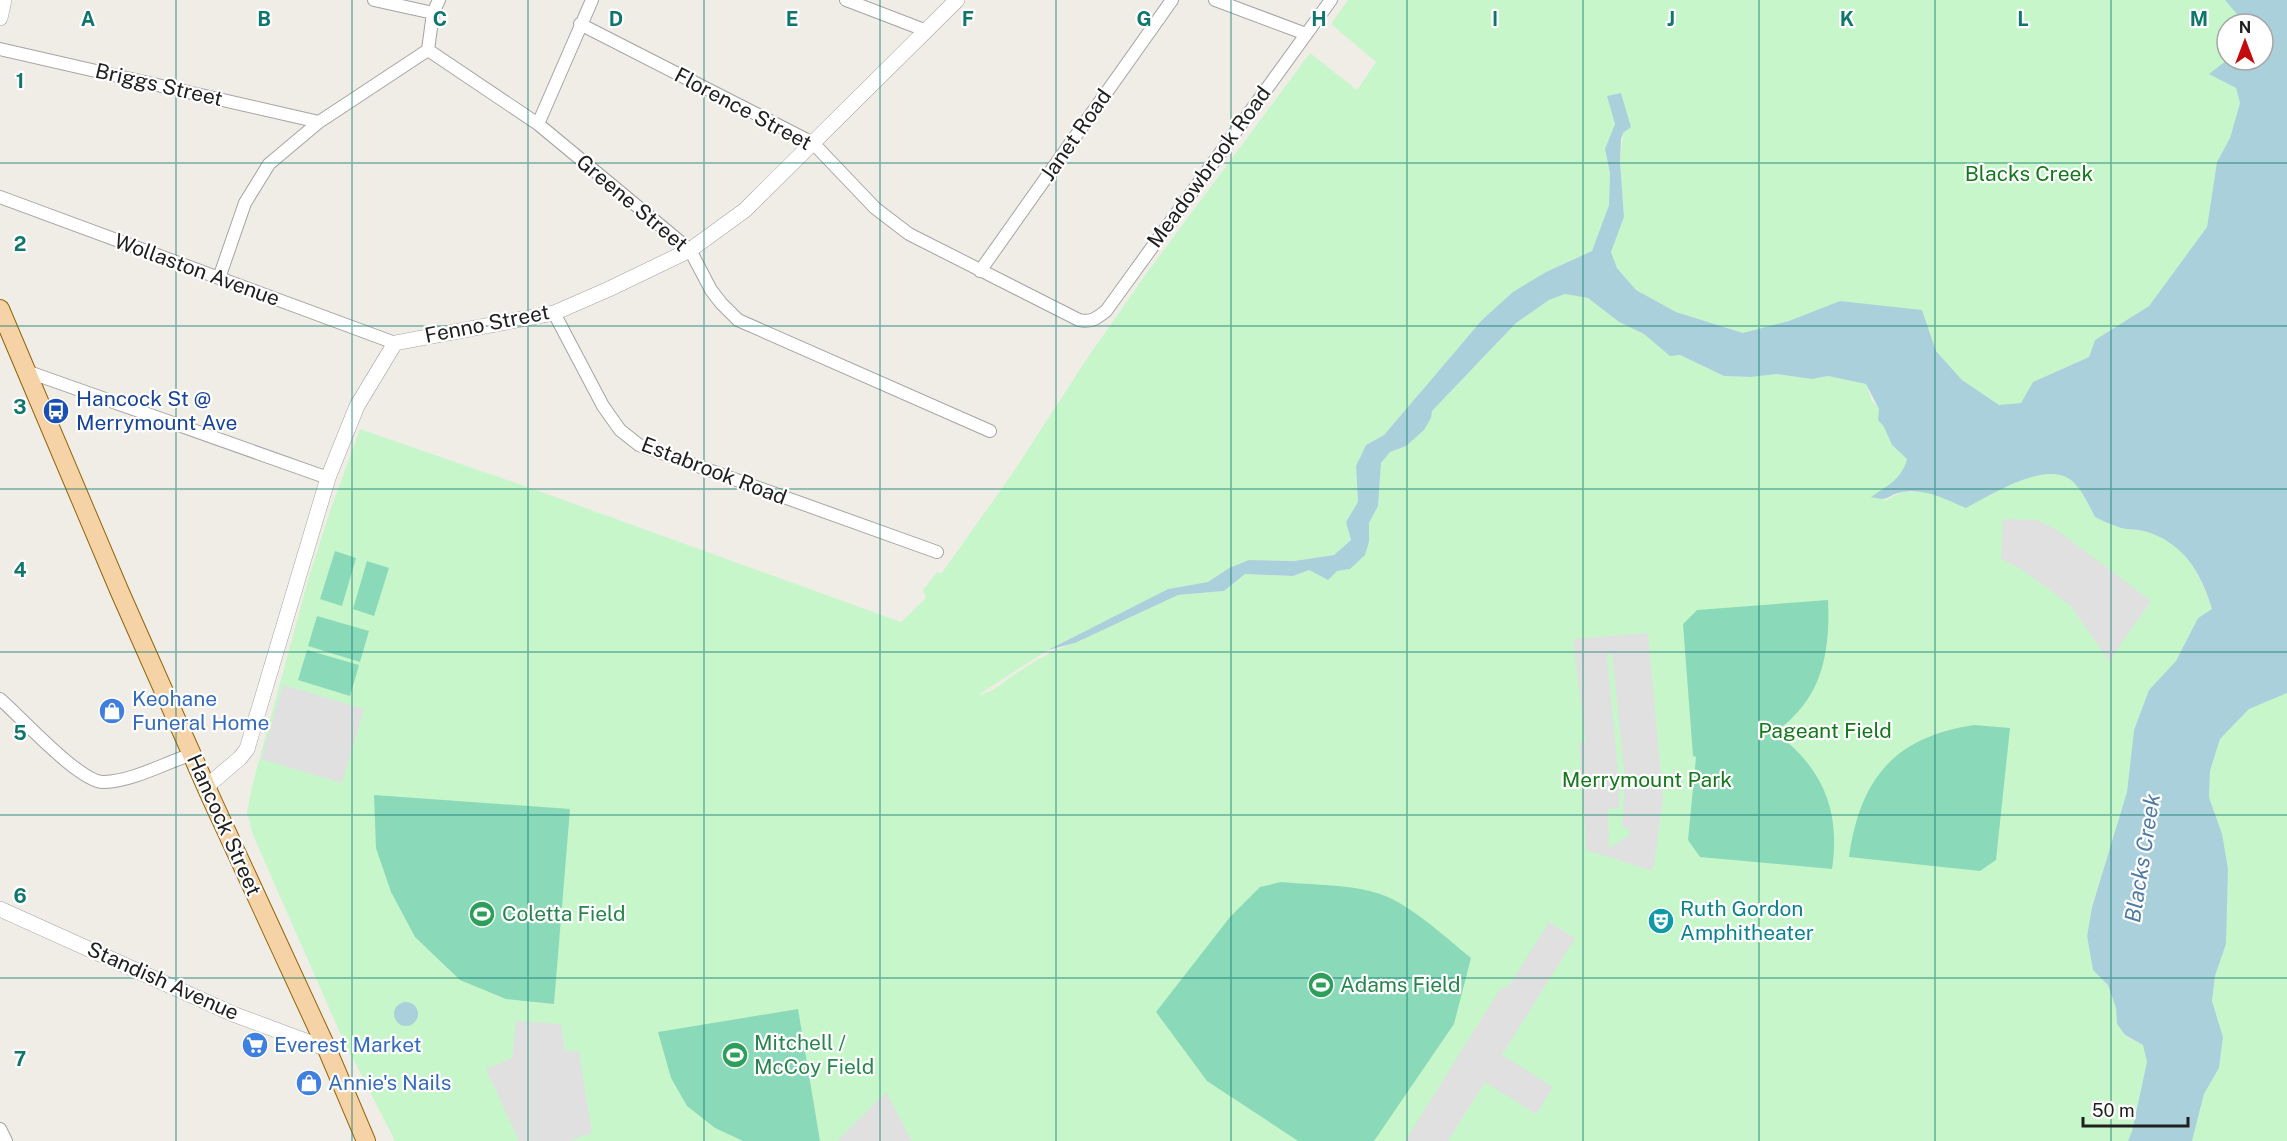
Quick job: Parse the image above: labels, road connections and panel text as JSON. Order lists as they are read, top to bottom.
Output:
{
  "streets": {
    "main road": ["Hancock Street"],
    "street": [
      "Briggs Street",
      "Florence Street",
      "Janet Road",
      "Meadowbrook Road",
      "Greene Street",
      "Wollaston Avenue",
      "Fenno Street",
      "Estabrook Road",
      "Standish Avenue"
    ]
  },
  "crossings": [
    ["Florence Street", "Janet Road"],
    ["Florence Street", "Meadowbrook Road"],
    ["Florence Street", "Fenno Street"],
    ["Greene Street", "Fenno Street"],
    ["Wollaston Avenue", "Fenno Street"],
    ["Fenno Street", "Estabrook Road"],
    ["Fenno Street", "Hancock Street"],
    ["Hancock Street", "Standish Avenue"]
  ],
  "water": ["Blacks Creek"],
  "parks": ["Blacks Creek", "Pageant Field", "Merrymount Park"],
  "places": {
    "bus stop": ["Hancock St @ Merrymount Ave"],
    "shop": ["Keohane Funeral Home", "Annie's Nails"],
    "sports": ["Coletta Field", "Adams Field", "Mitchell / McCoy Field"],
    "theatre": ["Ruth Gordon Amphitheater"],
    "supermarket": ["Everest Market"]
  },
  "scale_bar": "50 m",
  "north": "top",
  "grid": {
    "columns": [
      "A",
      "B",
      "C",
      "D",
      "E",
      "F",
      "G",
      "H",
      "I",
      "J",
      "K",
      "L",
      "M"
    ],
    "rows": [
      "1",
      "2",
      "3",
      "4",
      "5",
      "6",
      "7"
    ]
  }
}
